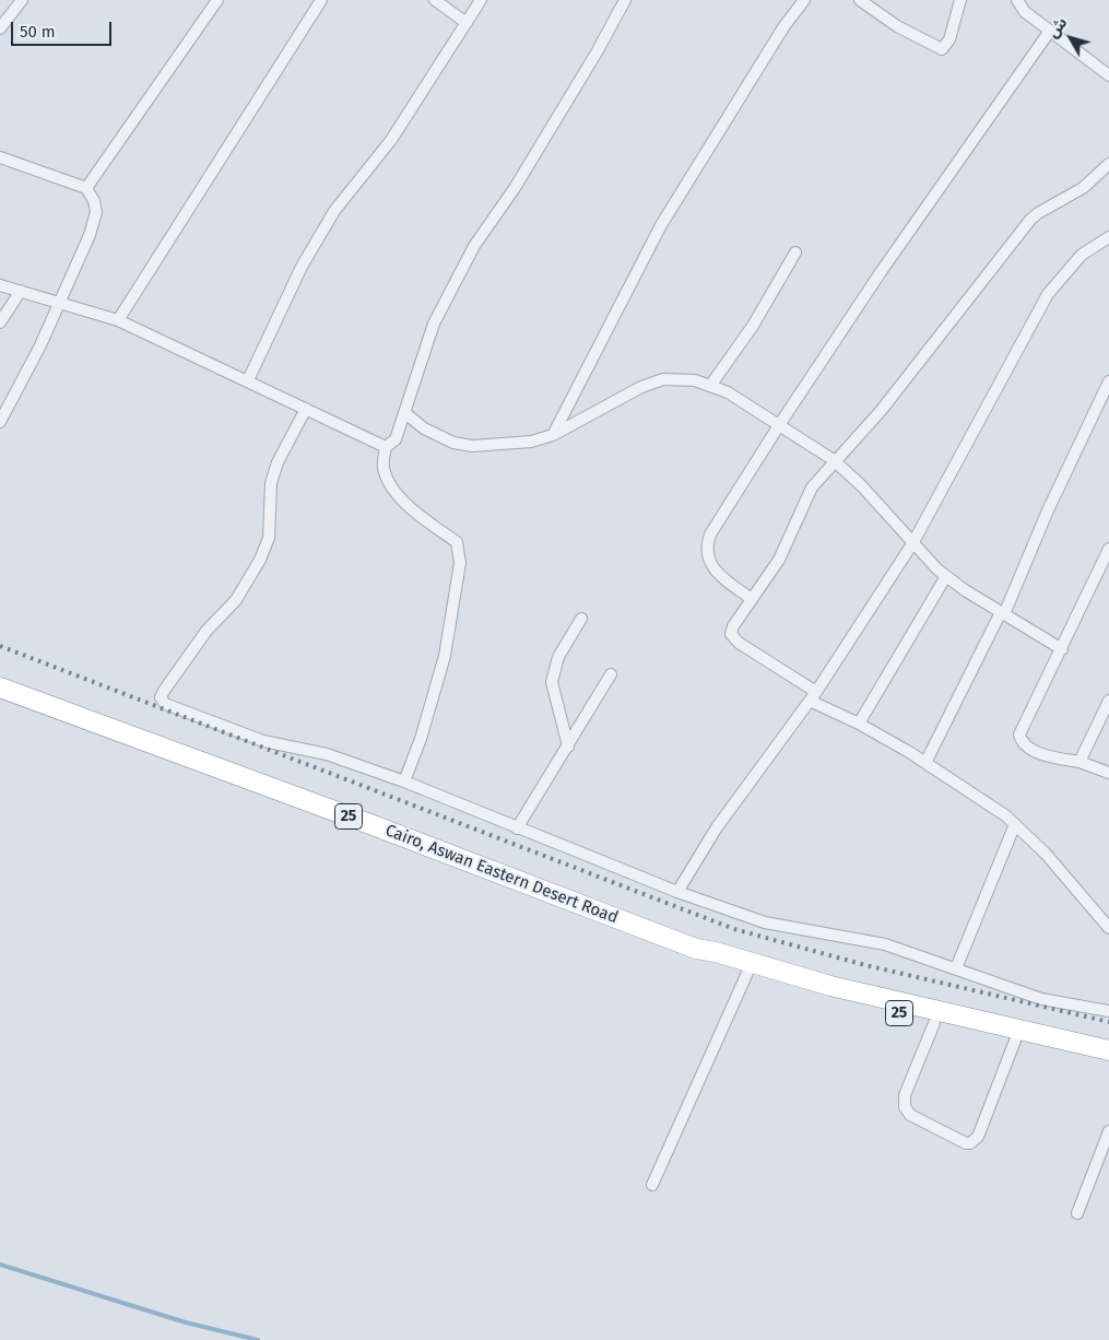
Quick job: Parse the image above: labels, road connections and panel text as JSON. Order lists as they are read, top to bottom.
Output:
{
  "streets": {
    "highway": ["25", "Cairo, Aswan Eastern Desert Road"]
  },
  "scale_bar": "50 m",
  "north": "top left"
}
